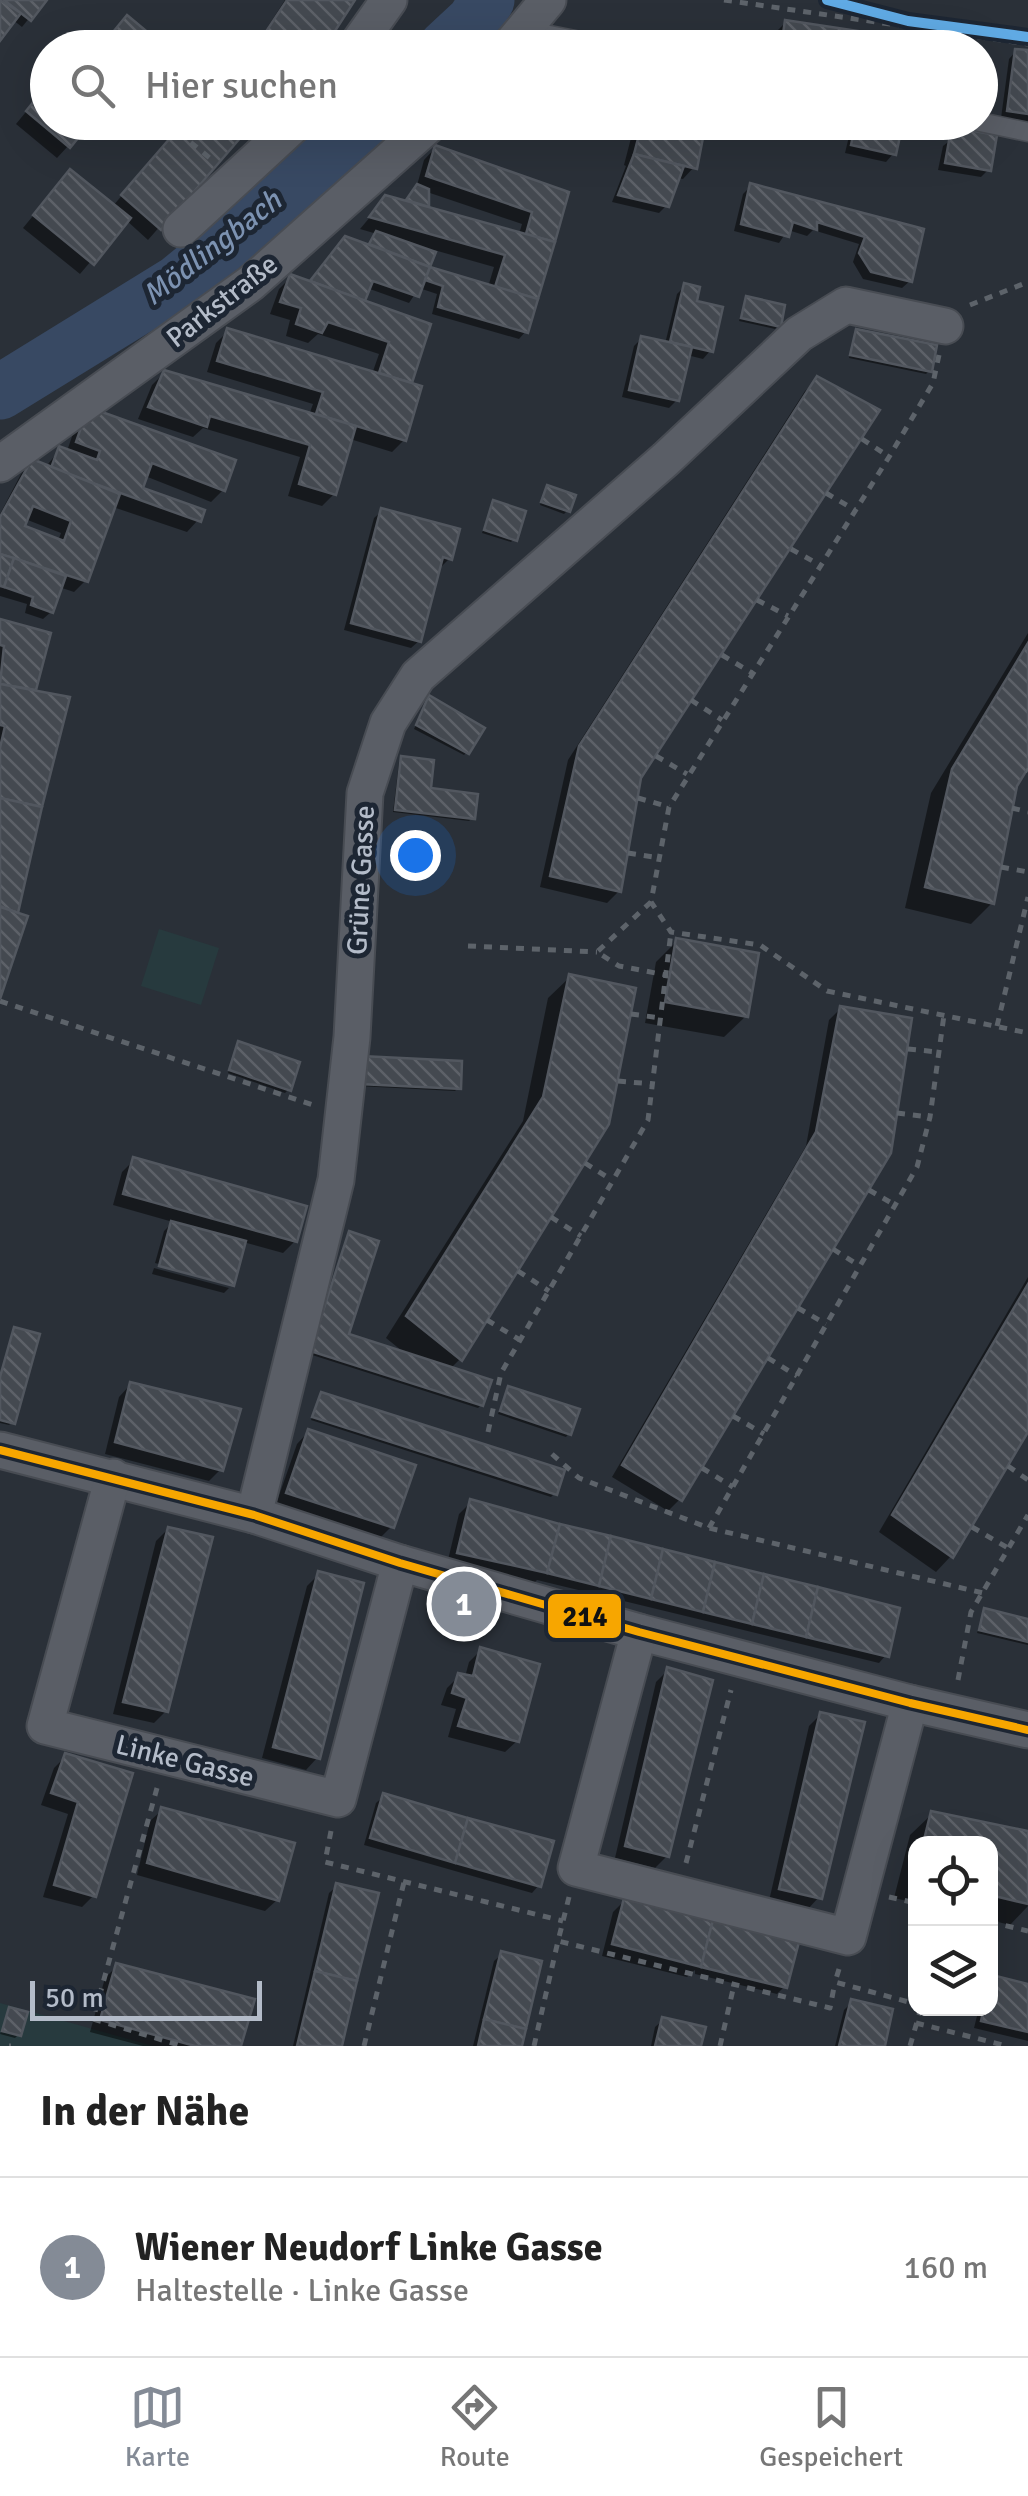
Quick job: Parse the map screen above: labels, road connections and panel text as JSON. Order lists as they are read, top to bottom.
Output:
{
  "streets": {
    "street": ["Parkstraße", "Grüne Gasse", "Linke Gasse"]
  },
  "water": ["Mödlingbach"],
  "lines": ["transit line 214"],
  "scale_bar": "50 m",
  "page": {
    "search": "Hier suchen",
    "pins": "1",
    "scale": "50 m",
    "heading": "In der Nähe",
    "list": [
      {
        "mark": "1",
        "name": "Wiener Neudorf Linke Gasse",
        "note": "Haltestelle · Linke Gasse",
        "value": "160 m"
      }
    ],
    "nav": ["Karte", "Route", "Gespeichert"]
  }
}
